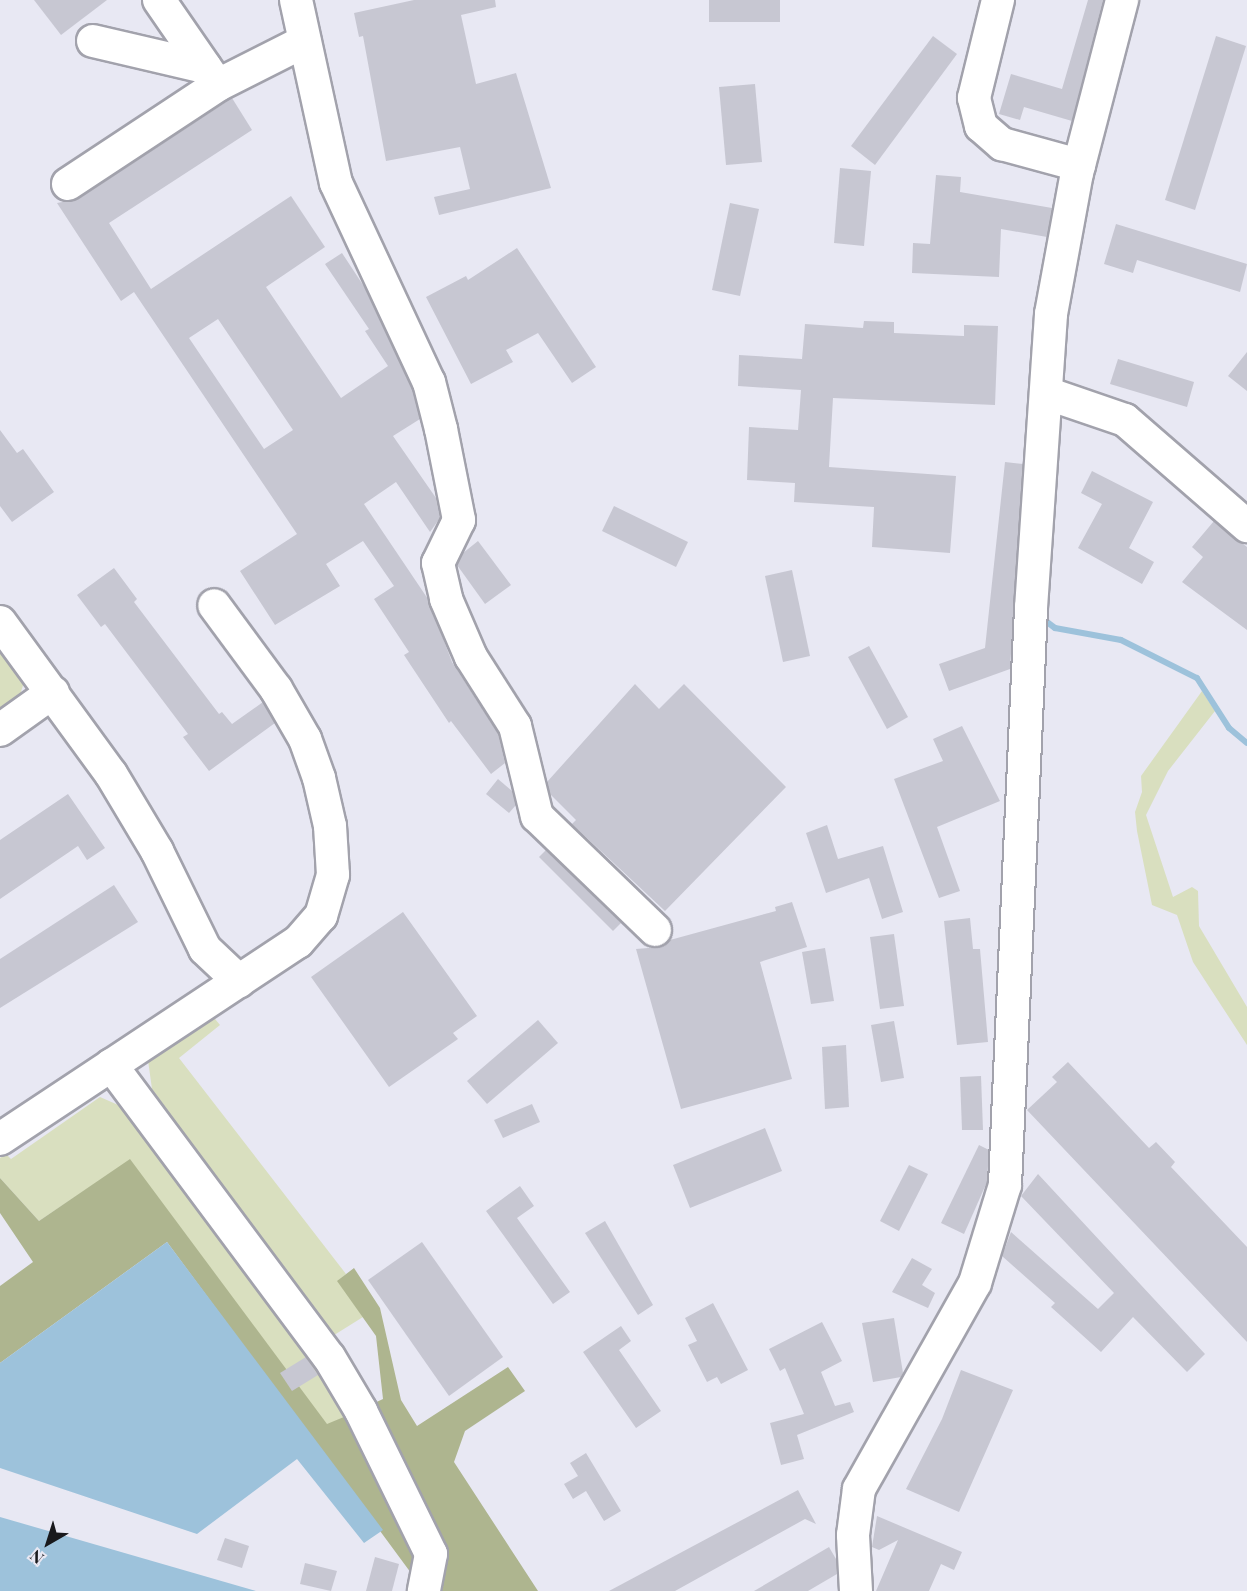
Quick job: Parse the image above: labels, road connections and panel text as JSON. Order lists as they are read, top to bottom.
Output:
{
  "north": "bottom left"
}
